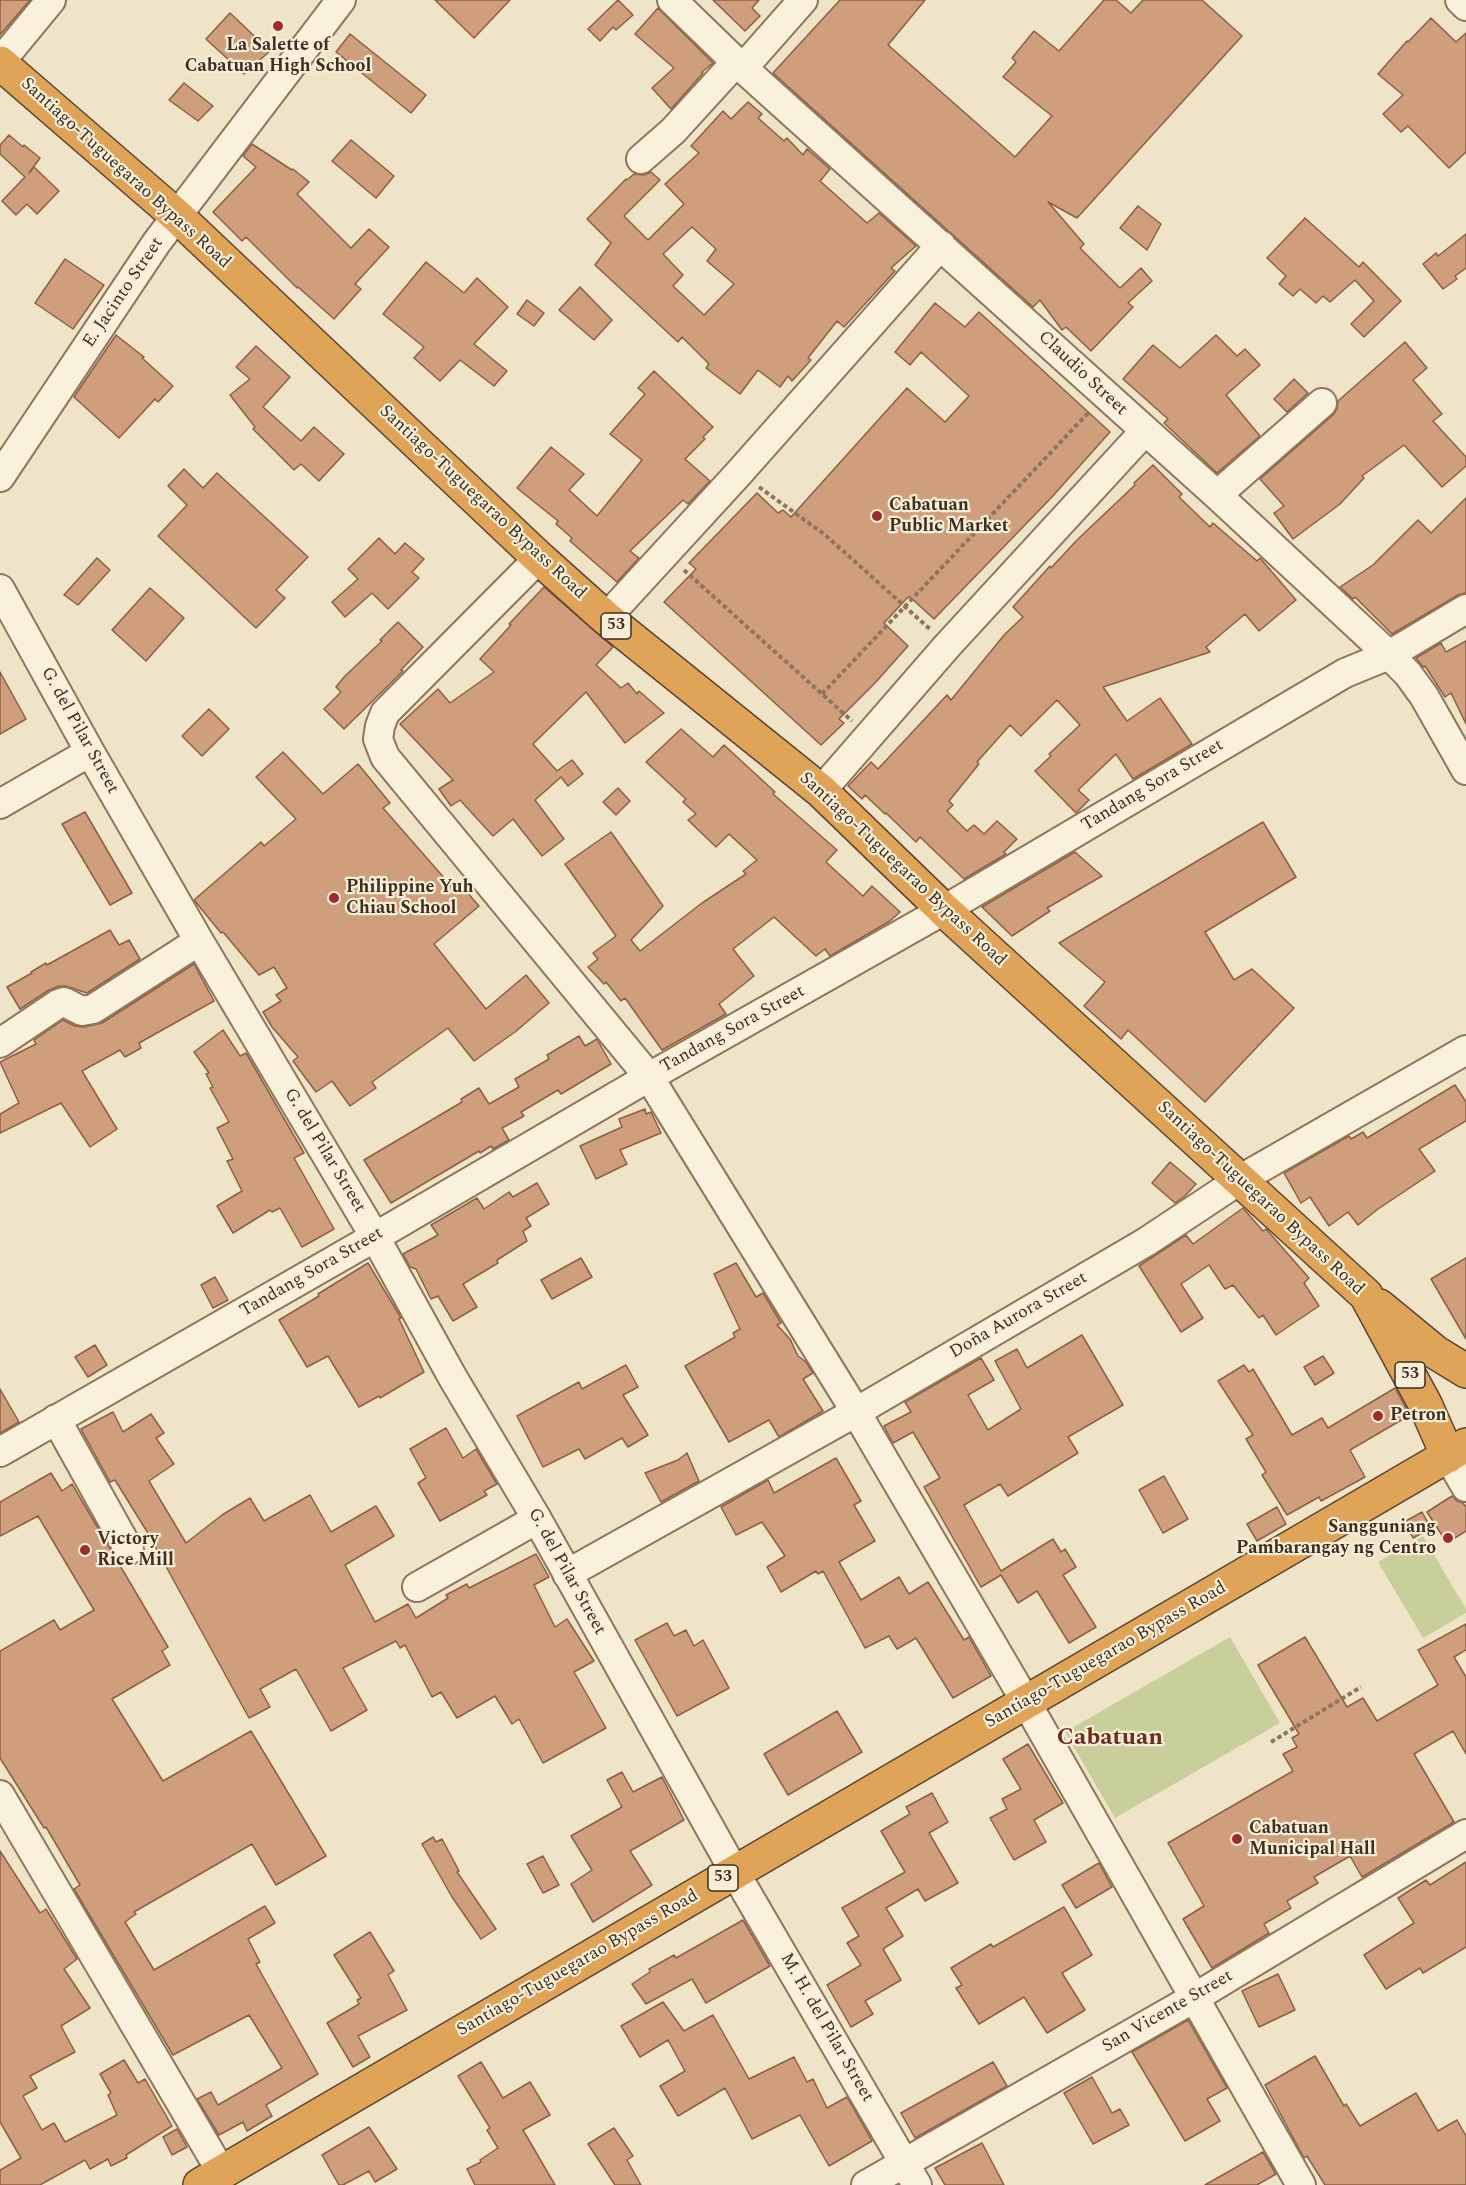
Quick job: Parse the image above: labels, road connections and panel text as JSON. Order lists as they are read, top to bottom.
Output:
{
  "streets": {
    "highway": ["Santiago-Tuguegarao Bypass Road", "53"],
    "street": [
      "E. Jacinto Street",
      "Claudio Street",
      "G. del Pilar Street",
      "Tandang Sora Street",
      "Doña Aurora Street",
      "San Vicente Street",
      "M. H. del Pilar Street"
    ]
  },
  "crossings": [
    ["Santiago-Tuguegarao Bypass Road", "E. Jacinto Street"],
    ["Santiago-Tuguegarao Bypass Road", "G. del Pilar Street"],
    ["Santiago-Tuguegarao Bypass Road", "Tandang Sora Street"],
    ["Santiago-Tuguegarao Bypass Road", "Doña Aurora Street"],
    ["Santiago-Tuguegarao Bypass Road", "M. H. del Pilar Street"],
    ["Claudio Street", "Tandang Sora Street"],
    ["G. del Pilar Street", "Tandang Sora Street"],
    ["G. del Pilar Street", "Doña Aurora Street"],
    ["G. del Pilar Street", "M. H. del Pilar Street"],
    ["San Vicente Street", "M. H. del Pilar Street"]
  ],
  "districts": ["Cabatuan"],
  "places": [
    "La Salette of Cabatuan High School",
    "Cabatuan Public Market",
    "Philippine Yuh Chiau School",
    "Petron",
    "Sangguniang Pambarangay ng Centro",
    "Victory Rice Mill",
    "Cabatuan Municipal Hall"
  ]
}
